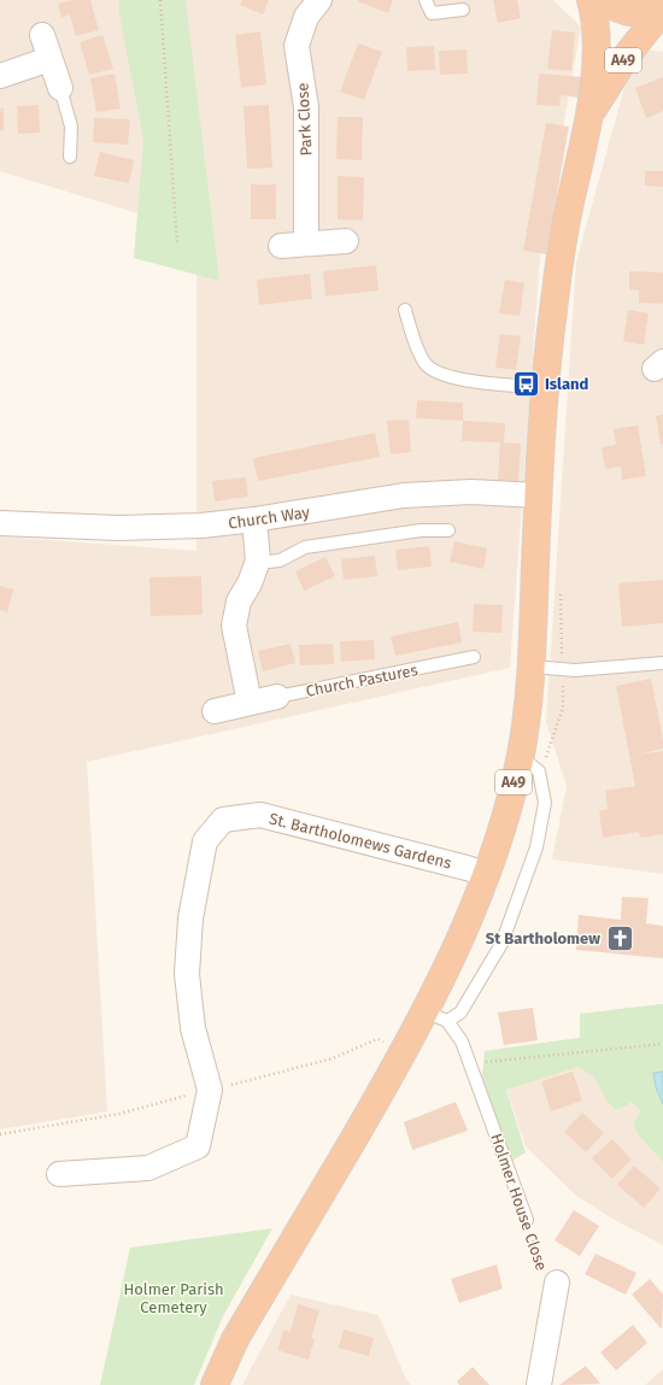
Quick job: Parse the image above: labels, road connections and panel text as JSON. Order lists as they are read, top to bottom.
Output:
{
  "streets": {
    "highway": ["A49"],
    "street": [
      "Park Close",
      "Church Way",
      "Church Pastures",
      "St. Bartholomews Gardens",
      "Holmer House Close"
    ]
  },
  "crossings": [
    ["A49", "Church Way"],
    ["A49", "St. Bartholomews Gardens"],
    ["A49", "Holmer House Close"]
  ],
  "parks": ["Holmer Parish Cemetery"],
  "places": {
    "bus stop": ["Island"],
    "church": ["St Bartholomew"]
  }
}
